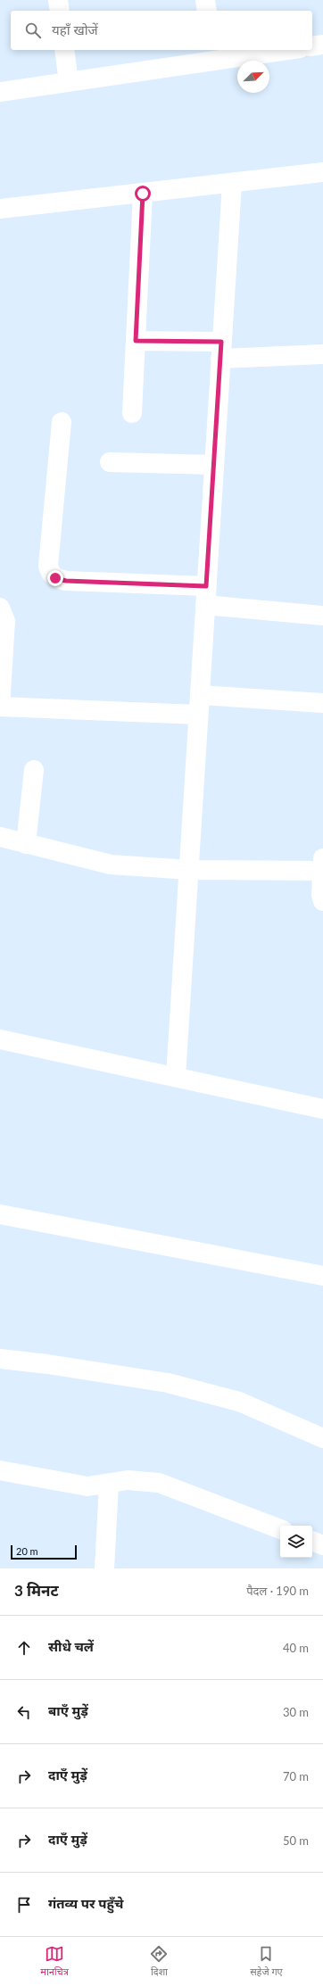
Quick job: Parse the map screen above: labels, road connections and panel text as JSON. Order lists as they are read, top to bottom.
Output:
{
  "scale_bar": "20 m",
  "north": "top right",
  "page": {
    "search": "यहाँ खोजें",
    "scale": "20 m",
    "heading": ["3 मिनट", "पैदल · 190 m"],
    "list": [
      ["सीधे चलें", "40 m"],
      ["बाएँ मुड़ें", "30 m"],
      ["दाएँ मुड़ें", "70 m"],
      ["दाएँ मुड़ें", "50 m"],
      "गंतव्य पर पहुँचे"
    ],
    "nav": ["मानचित्र", "दिशा", "सहेजे गए"]
  }
}
